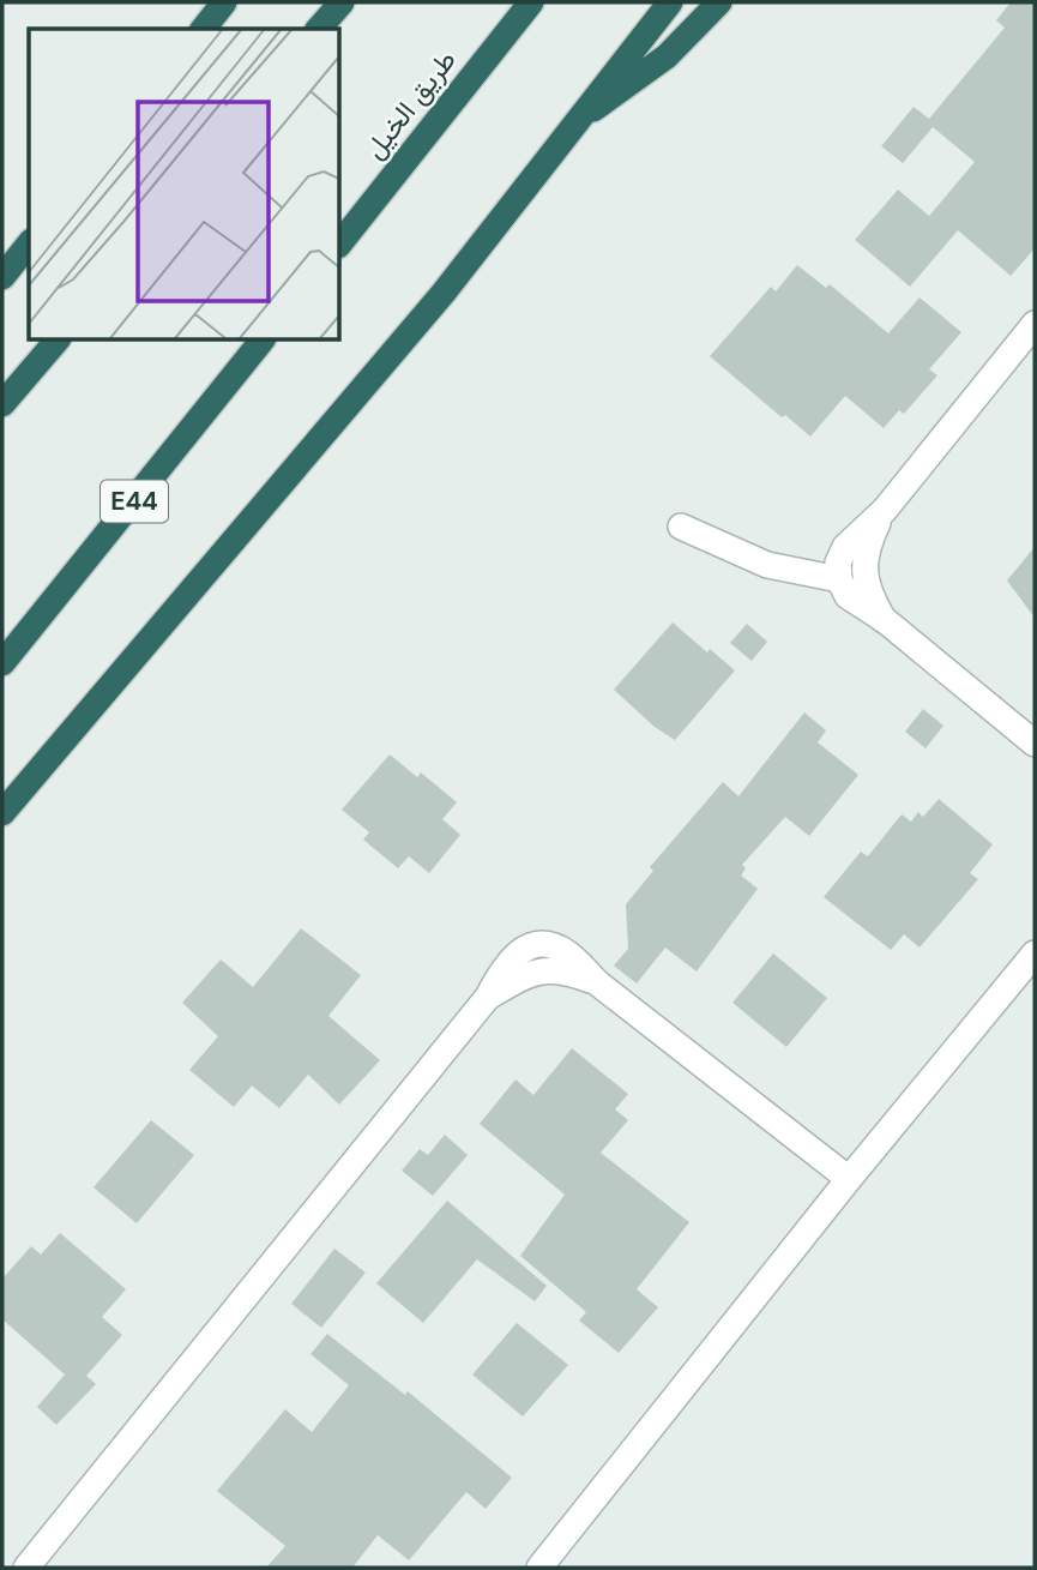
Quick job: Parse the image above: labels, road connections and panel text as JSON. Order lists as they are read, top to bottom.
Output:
{
  "streets": {
    "highway": ["طريق الخيل", "E44"]
  }
}
